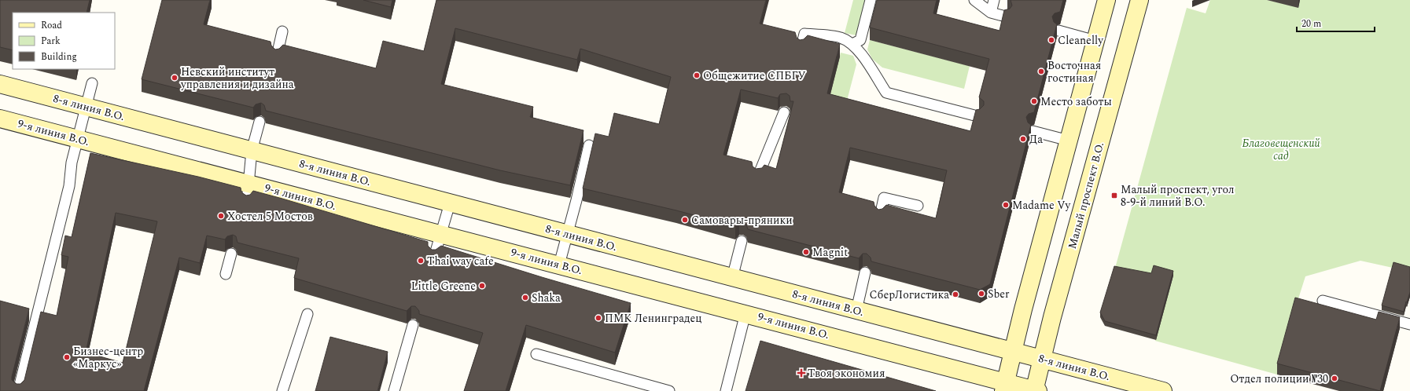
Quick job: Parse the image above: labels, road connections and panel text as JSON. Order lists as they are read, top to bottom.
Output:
{
  "streets": {
    "main road": ["8-я линия В.О.", "9-я линия В.О.", "Малый проспект В.О."]
  },
  "crossings": [
    ["8-я линия В.О.", "Малый проспект В.О."],
    ["9-я линия В.О.", "Малый проспект В.О."]
  ],
  "parks": ["Благовещенский сад"],
  "places": {
    "other": [
      "Cleanelly",
      "Восточная гостиная",
      "Общежитие СПБГУ",
      "Невский институт управления и дизайна",
      "Место заботы",
      "Да",
      "Madame Vy",
      "Хостел 5 Мостов",
      "Самовары-пряники",
      "Magnit",
      "Thai way cafe",
      "Little Greene",
      "Sber",
      "СберЛогистика",
      "Shaka",
      "ПМК Ленинградец",
      "Бизнес-центр «Маркус»",
      "Отдел полиции №30"
    ],
    "transit": ["Малый проспект, угол 8-9-й линий В.О."],
    "health": ["Твоя экономия"]
  },
  "legend": ["Road", "Park", "Building"],
  "scale_bar": "20 m"
}
